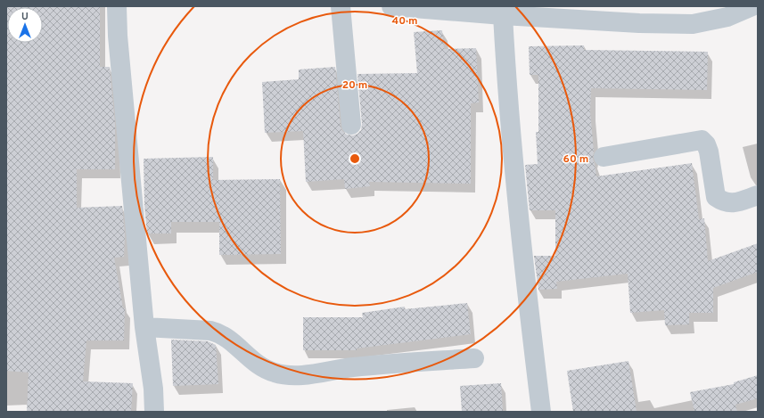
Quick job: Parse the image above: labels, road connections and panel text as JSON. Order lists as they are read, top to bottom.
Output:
{
  "north": "top",
  "rings": ["40 m", "20 m", "60 m"]
}
